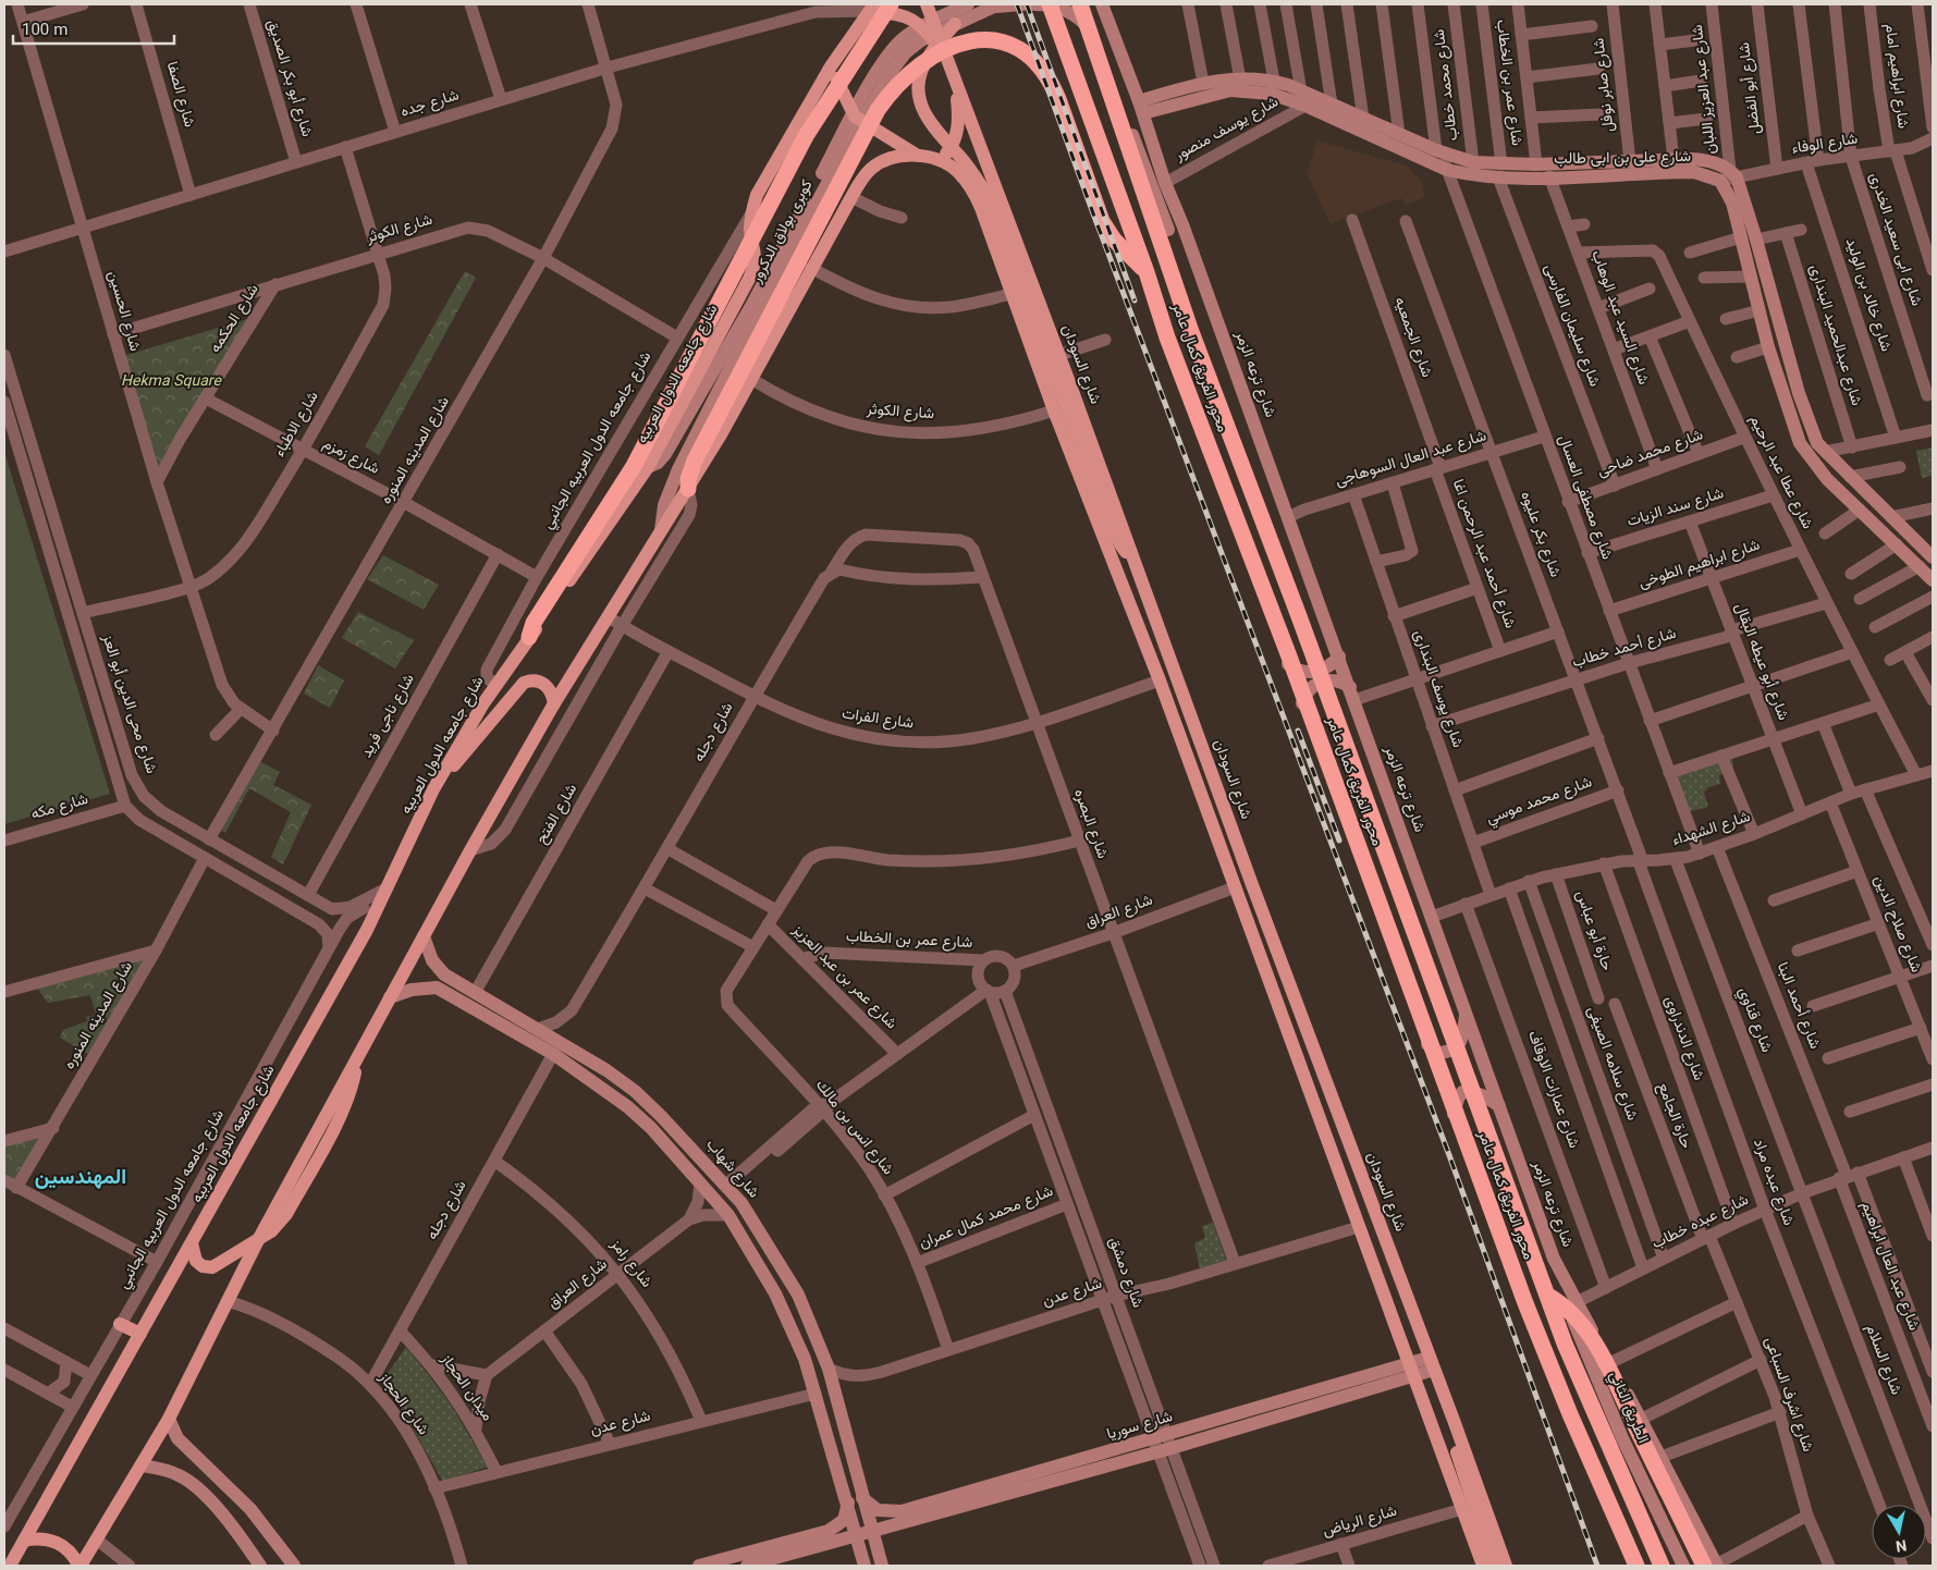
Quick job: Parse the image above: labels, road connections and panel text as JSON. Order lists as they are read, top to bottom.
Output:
{
  "streets": {
    "highway": ["محور الفريق كمال عامر"],
    "main road": ["شارع السودان", "شارع جامعه الدول العربيه"],
    "street": [
      "شارع ابراهيم امام",
      "شارع أبو بكر الصديق",
      "شارع عمر بن الخطاب",
      "شارع محمد خطاب",
      "شارع صابر نوفل",
      "شارع أبو الفضل",
      "شارع عبد العزيز اللبان",
      "شارع الصفا",
      "شارع جده",
      "شارع يوسف منصور",
      "شارع الوفاء",
      "شارع على بن ابى طالب",
      "شارع الكوثر",
      "كوبرى بولاق الدكرور",
      "شارع ابى سعيد الخدرى",
      "شارع خالد بن الوليد",
      "شارع الحسين",
      "شارع السيد عبد الوهاب",
      "شارع الحكمه",
      "شارع سليمان الفارسى",
      "شارع عبدالحميد البندارى",
      "شارع الجمعيه",
      "شارع ترعه الزمر",
      "شارع الاطباء",
      "شارع جامعه الدول العربيه الجانبي",
      "شارع المدينه المنوره",
      "شارع محمد ضاحى",
      "شارع زمزم",
      "شارع عبد العال السوهاجى",
      "شارع عطا عبد الرحيم",
      "شارع مصطفى العسال",
      "شارع سند الزيات",
      "شارع بكر عليوه",
      "شارع أحمد عبد الرحمن اغا",
      "شارع ابراهيم الطوخى",
      "شارع أحمد خطاب",
      "شارع أبو عيطه البقال",
      "شارع يوسف البندارى",
      "شارع محى الدين أبو العز",
      "شارع ناجى فريد",
      "شارع الفرات",
      "شارع دجله",
      "شارع محمد موسي",
      "شارع مكه",
      "شارع الفتح",
      "شارع البصره",
      "شارع الشهداء",
      "شارع العراق",
      "شارع صلاح الدين",
      "حارة أبو عباس",
      "شارع عمر بن عبد العزيز",
      "شارع أحمد البنا",
      "شارع قناوي",
      "شارع الدندراوى",
      "شارع سلامه الصيفى",
      "شارع عمارات الاوقاف",
      "حارة الجامع",
      "شارع انس بن مالك",
      "شارع شهاب",
      "شارع عبده مراد",
      "شارع محمد كمال عمران",
      "شارع عبده خطاب",
      "شارع رامز",
      "شارع عبد العال ابراهيم",
      "شارع دمشق",
      "شارع عدن",
      "شارع السلام",
      "ميدان الحجاز",
      "شارع اشرف السباعى",
      "شارع الحجاز",
      "الطريق الثاني",
      "شارع سوريا",
      "شارع الرياض"
    ]
  },
  "crossings": [
    ["شارع ابراهيم امام", "شارع الوفاء"],
    ["شارع أبو بكر الصديق", "شارع جده"],
    ["شارع عمر بن الخطاب", "شارع على بن ابى طالب"],
    ["شارع عمر بن الخطاب", "شارع سليمان الفارسى"],
    ["شارع عمر بن الخطاب", "شارع العراق"],
    ["شارع عمر بن الخطاب", "شارع عمر بن عبد العزيز"],
    ["شارع عمر بن الخطاب", "شارع دمشق"],
    ["شارع محمد خطاب", "شارع على بن ابى طالب"],
    ["شارع صابر نوفل", "شارع على بن ابى طالب"],
    ["شارع أبو الفضل", "شارع الوفاء"],
    ["شارع عبد العزيز اللبان", "شارع الوفاء"],
    ["شارع عبد العزيز اللبان", "شارع على بن ابى طالب"],
    ["شارع الصفا", "شارع جده"],
    ["شارع جده", "شارع الحسين"],
    ["شارع جده", "شارع السودان"],
    ["شارع جده", "شارع جامعه الدول العربيه"],
    ["شارع جده", "شارع الاطباء"],
    ["شارع جده", "شارع المدينه المنوره"],
    ["شارع يوسف منصور", "شارع على بن ابى طالب"],
    ["شارع يوسف منصور", "شارع ترعه الزمر"],
    ["شارع الوفاء", "شارع على بن ابى طالب"],
    ["شارع الوفاء", "شارع ابى سعيد الخدرى"],
    ["شارع الوفاء", "شارع خالد بن الوليد"],
    ["شارع على بن ابى طالب", "شارع السيد عبد الوهاب"],
    ["شارع على بن ابى طالب", "شارع سليمان الفارسى"],
    ["شارع على بن ابى طالب", "شارع ترعه الزمر"],
    ["شارع على بن ابى طالب", "شارع مصطفى العسال"],
    ["شارع الكوثر", "شارع الحسين"],
    ["شارع الكوثر", "شارع الحكمه"],
    ["شارع الكوثر", "شارع الاطباء"],
    ["شارع الكوثر", "شارع جامعه الدول العربيه الجانبي"],
    ["شارع الكوثر", "شارع المدينه المنوره"],
    ["كوبرى بولاق الدكرور", "شارع جامعه الدول العربيه"],
    ["شارع الحسين", "شارع الحكمه"],
    ["شارع الحسين", "شارع الاطباء"],
    ["شارع الحسين", "شارع المدينه المنوره"],
    ["شارع السيد عبد الوهاب", "شارع محمد ضاحى"],
    ["شارع السيد عبد الوهاب", "شارع عطا عبد الرحيم"],
    ["شارع الحكمه", "شارع زمزم"],
    ["شارع سليمان الفارسى", "شارع محمد ضاحى"],
    ["شارع الجمعيه", "شارع عبد العال السوهاجى"],
    ["شارع الجمعيه", "شارع أحمد عبد الرحمن اغا"],
    ["شارع السودان", "شارع جامعه الدول العربيه"],
    ["شارع السودان", "شارع سوريا"],
    ["شارع جامعه الدول العربيه", "شارع جامعه الدول العربيه الجانبي"],
    ["شارع ترعه الزمر", "شارع عبد العال السوهاجى"],
    ["شارع ترعه الزمر", "شارع الشهداء"],
    ["شارع ترعه الزمر", "شارع عبده خطاب"],
    ["شارع ترعه الزمر", "الطريق الثاني"],
    ["شارع الاطباء", "شارع زمزم"],
    ["شارع الاطباء", "شارع محى الدين أبو العز"],
    ["شارع جامعه الدول العربيه الجانبي", "شارع زمزم"],
    ["شارع المدينه المنوره", "شارع زمزم"],
    ["شارع المدينه المنوره", "شارع محى الدين أبو العز"],
    ["شارع محمد ضاحى", "شارع عطا عبد الرحيم"],
    ["شارع محمد ضاحى", "شارع مصطفى العسال"],
    ["شارع زمزم", "شارع ناجى فريد"],
    ["شارع عبد العال السوهاجى", "شارع مصطفى العسال"],
    ["شارع عبد العال السوهاجى", "شارع بكر عليوه"],
    ["شارع عبد العال السوهاجى", "شارع أحمد عبد الرحمن اغا"],
    ["شارع عبد العال السوهاجى", "شارع يوسف البندارى"],
    ["شارع عطا عبد الرحيم", "شارع سند الزيات"],
    ["شارع عطا عبد الرحيم", "شارع ابراهيم الطوخى"],
    ["شارع عطا عبد الرحيم", "شارع أحمد خطاب"],
    ["شارع عطا عبد الرحيم", "شارع الشهداء"],
    ["شارع مصطفى العسال", "شارع سند الزيات"],
    ["شارع مصطفى العسال", "شارع ابراهيم الطوخى"],
    ["شارع مصطفى العسال", "شارع أحمد خطاب"],
    ["شارع مصطفى العسال", "شارع الشهداء"],
    ["شارع سند الزيات", "شارع أبو عيطه البقال"],
    ["شارع بكر عليوه", "شارع أحمد خطاب"],
    ["شارع بكر عليوه", "شارع محمد موسي"],
    ["شارع بكر عليوه", "شارع الشهداء"],
    ["شارع بكر عليوه", "شارع عبده مراد"],
    ["شارع ابراهيم الطوخى", "شارع أبو عيطه البقال"],
    ["شارع أحمد خطاب", "شارع أبو عيطه البقال"],
    ["شارع أحمد خطاب", "شارع يوسف البندارى"],
    ["شارع أبو عيطه البقال", "شارع الشهداء"],
    ["شارع يوسف البندارى", "شارع محمد موسي"],
    ["شارع يوسف البندارى", "شارع الشهداء"],
    ["شارع محى الدين أبو العز", "شارع ناجى فريد"],
    ["شارع محى الدين أبو العز", "شارع مكه"],
    ["شارع الفرات", "شارع دجله"],
    ["شارع الفرات", "شارع الفتح"],
    ["شارع الفرات", "شارع البصره"],
    ["شارع دجله", "شارع البصره"],
    ["شارع دجله", "شارع شهاب"],
    ["شارع دجله", "شارع رامز"],
    ["شارع دجله", "ميدان الحجاز"],
    ["شارع دجله", "شارع الحجاز"],
    ["شارع الفتح", "شارع شهاب"],
    ["شارع البصره", "شارع العراق"],
    ["شارع البصره", "شارع انس بن مالك"],
    ["شارع البصره", "شارع عدن"],
    ["شارع الشهداء", "شارع صلاح الدين"],
    ["شارع الشهداء", "حارة أبو عباس"],
    ["شارع الشهداء", "شارع أحمد البنا"],
    ["شارع الشهداء", "شارع قناوي"],
    ["شارع الشهداء", "شارع الدندراوى"],
    ["شارع الشهداء", "شارع سلامه الصيفى"],
    ["شارع الشهداء", "شارع عمارات الاوقاف"],
    ["شارع الشهداء", "شارع عبده مراد"],
    ["شارع العراق", "شارع رامز"],
    ["شارع العراق", "شارع دمشق"],
    ["شارع عمر بن عبد العزيز", "شارع انس بن مالك"],
    ["شارع أحمد البنا", "شارع عبده خطاب"],
    ["شارع أحمد البنا", "شارع عبد العال ابراهيم"],
    ["شارع قناوي", "شارع عبده خطاب"],
    ["شارع قناوي", "شارع السلام"],
    ["شارع الدندراوى", "شارع عبده خطاب"],
    ["شارع سلامه الصيفى", "شارع عبده خطاب"],
    ["شارع عمارات الاوقاف", "شارع عبده خطاب"],
    ["حارة الجامع", "شارع عبده خطاب"],
    ["حارة الجامع", "شارع اشرف السباعى"],
    ["شارع انس بن مالك", "شارع محمد كمال عمران"],
    ["شارع انس بن مالك", "شارع عدن"],
    ["شارع شهاب", "شارع عدن"],
    ["شارع شهاب", "شارع سوريا"],
    ["شارع عبده مراد", "شارع عبده خطاب"],
    ["شارع محمد كمال عمران", "شارع دمشق"],
    ["شارع عبده خطاب", "شارع عبد العال ابراهيم"],
    ["شارع عبده خطاب", "شارع السلام"],
    ["شارع عبده خطاب", "شارع اشرف السباعى"],
    ["شارع رامز", "شارع عدن"],
    ["شارع دمشق", "شارع عدن"],
    ["شارع دمشق", "شارع سوريا"],
    ["شارع عدن", "ميدان الحجاز"],
    ["شارع عدن", "شارع الحجاز"]
  ],
  "districts": ["المهندسين"],
  "parks": ["Hekma Square"],
  "scale_bar": "100 m",
  "north": "bottom"
}
